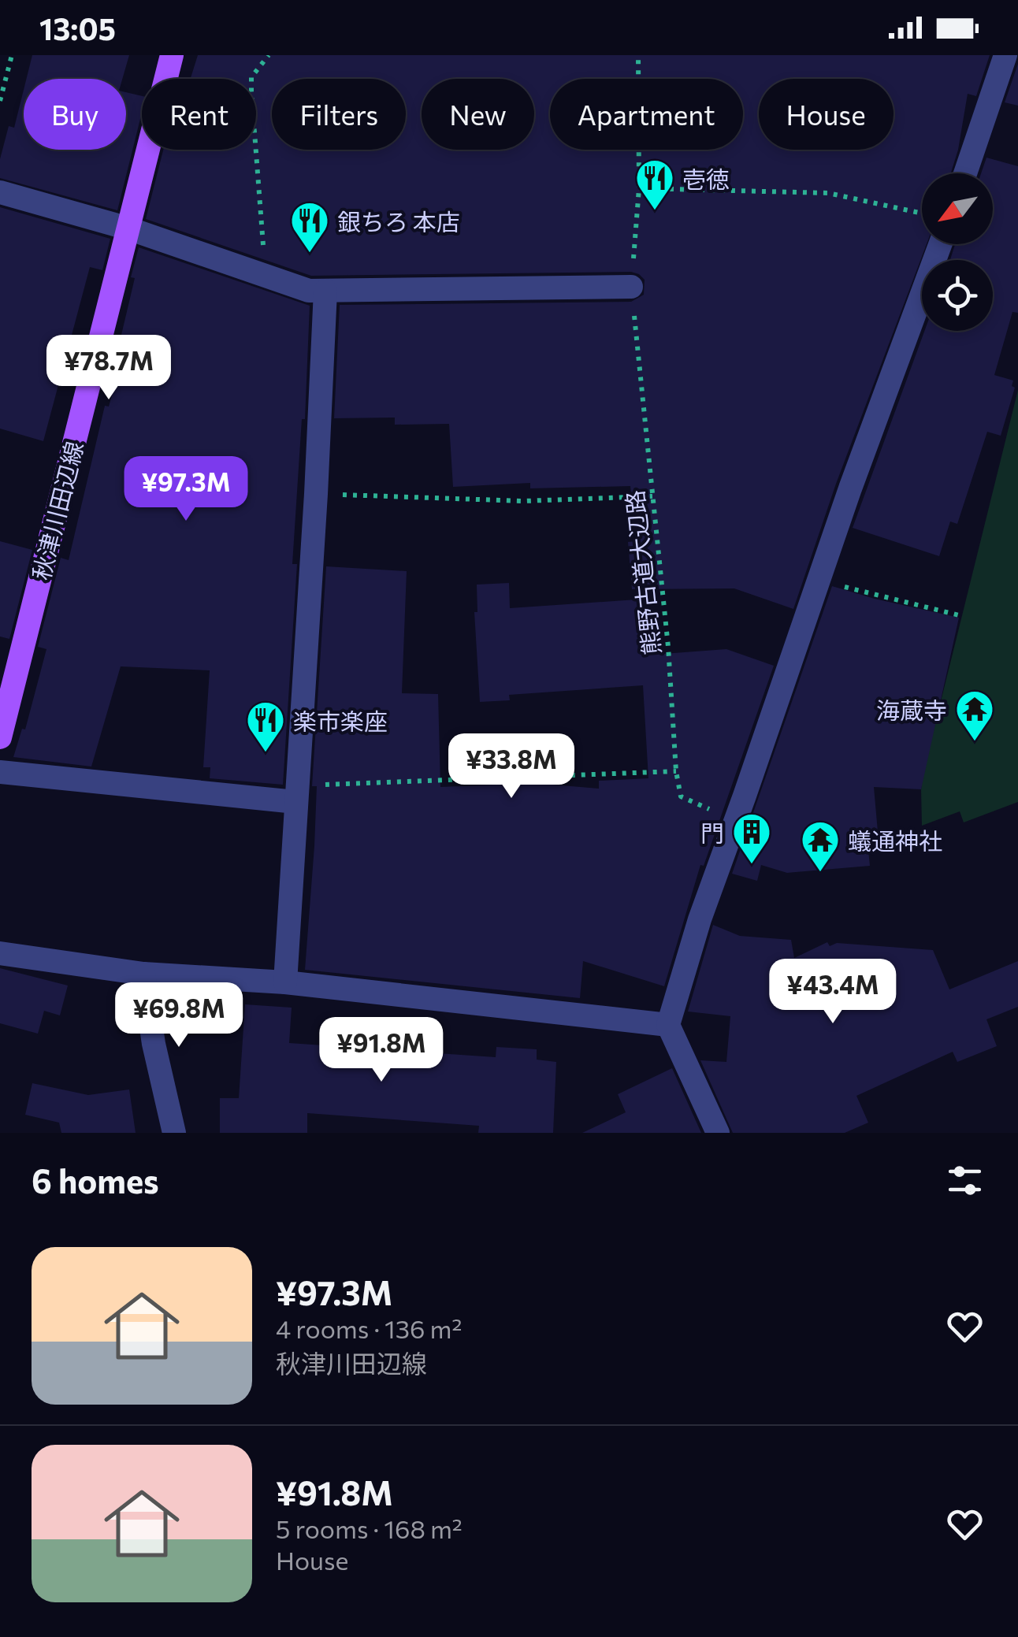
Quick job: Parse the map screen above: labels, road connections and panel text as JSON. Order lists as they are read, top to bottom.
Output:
{
  "streets": {
    "main road": ["秋津川田辺線"],
    "path": ["熊野古道大辺路"]
  },
  "places": {
    "restaurant": ["壱徳", "銀ちろ 本店", "楽市楽座"],
    "temple": ["海蔵寺", "蟻通神社"],
    "building": ["門"]
  },
  "north": "bottom left",
  "page": {
    "status": "13:05",
    "chip": [
      "Buy",
      "Rent",
      "Filters",
      "New",
      "Apartment",
      "House"
    ],
    "price": [
      "¥78.7M",
      "¥97.3M",
      "¥33.8M",
      "¥43.4M",
      "¥69.8M",
      "¥91.8M"
    ],
    "heading": "6 homes",
    "list": [
      {
        "name": "¥97.3M",
        "note": "4 rooms · 136 m² · 秋津川田辺線"
      },
      {
        "name": "¥91.8M",
        "note": "5 rooms · 168 m² · House"
      }
    ]
  }
}
